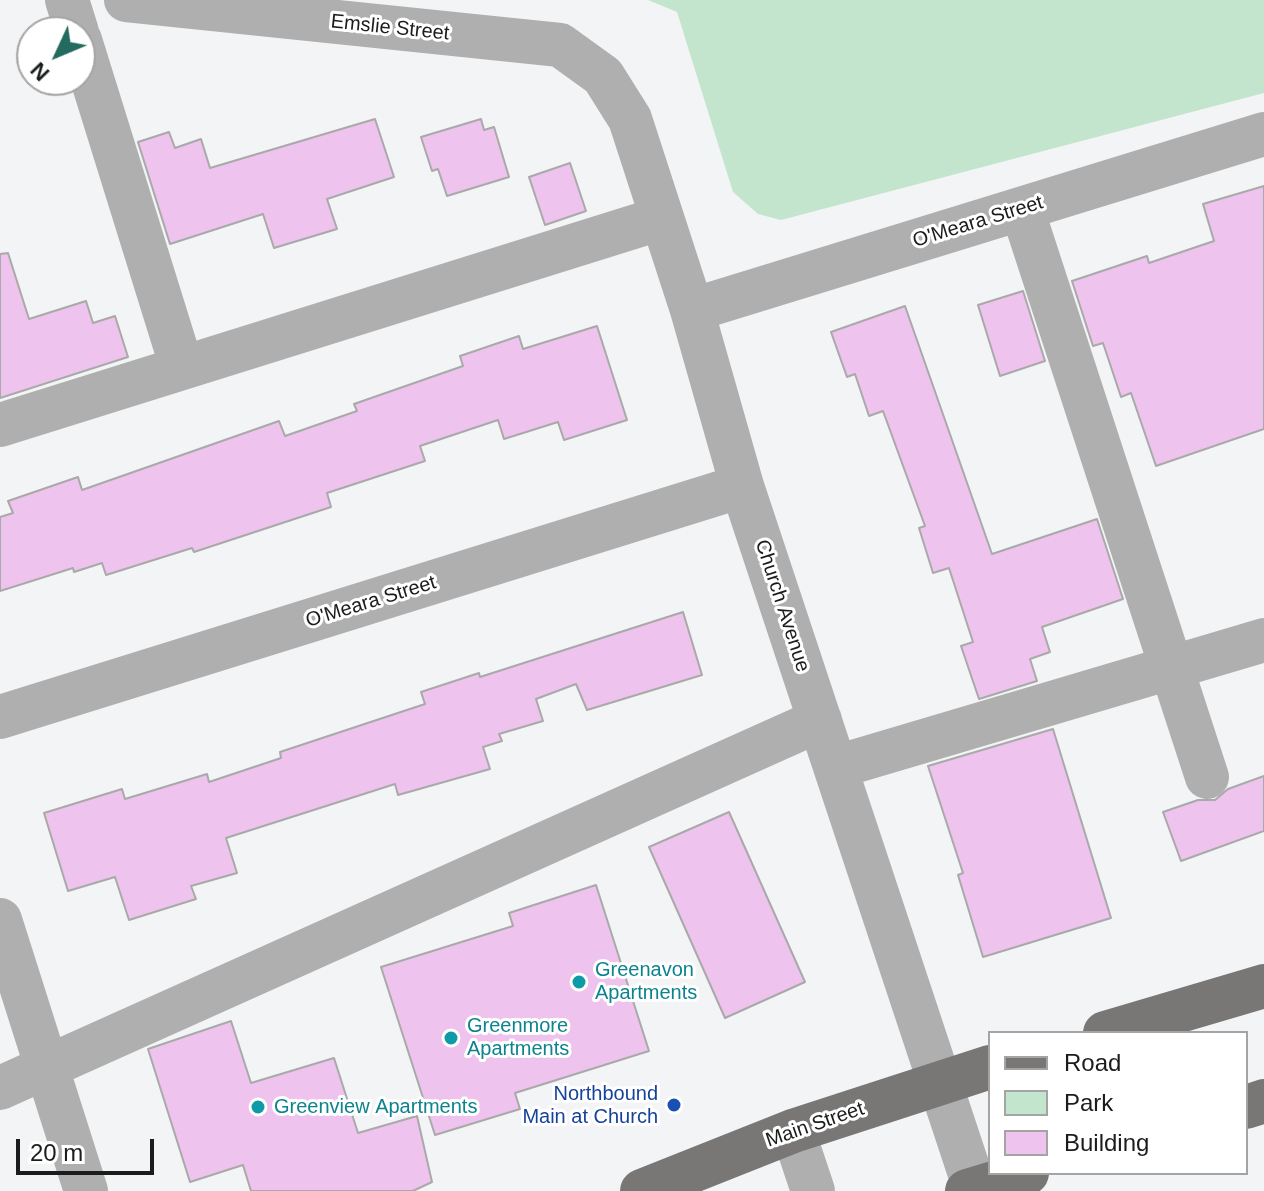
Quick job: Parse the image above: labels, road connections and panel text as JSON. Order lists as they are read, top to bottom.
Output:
{
  "streets": {
    "main road": ["Main Street"],
    "street": ["Emslie Street", "O'Meara Street", "Church Avenue"]
  },
  "crossings": [
    ["Emslie Street", "Church Avenue"],
    ["O'Meara Street", "Church Avenue"],
    ["Church Avenue", "Main Street"]
  ],
  "places": [
    "Greenavon Apartments",
    "Greenmore Apartments",
    "Northbound Main at Church",
    "Greenview Apartments"
  ],
  "legend": ["Road", "Park", "Building"],
  "scale_bar": "20 m",
  "north": "bottom left"
}
